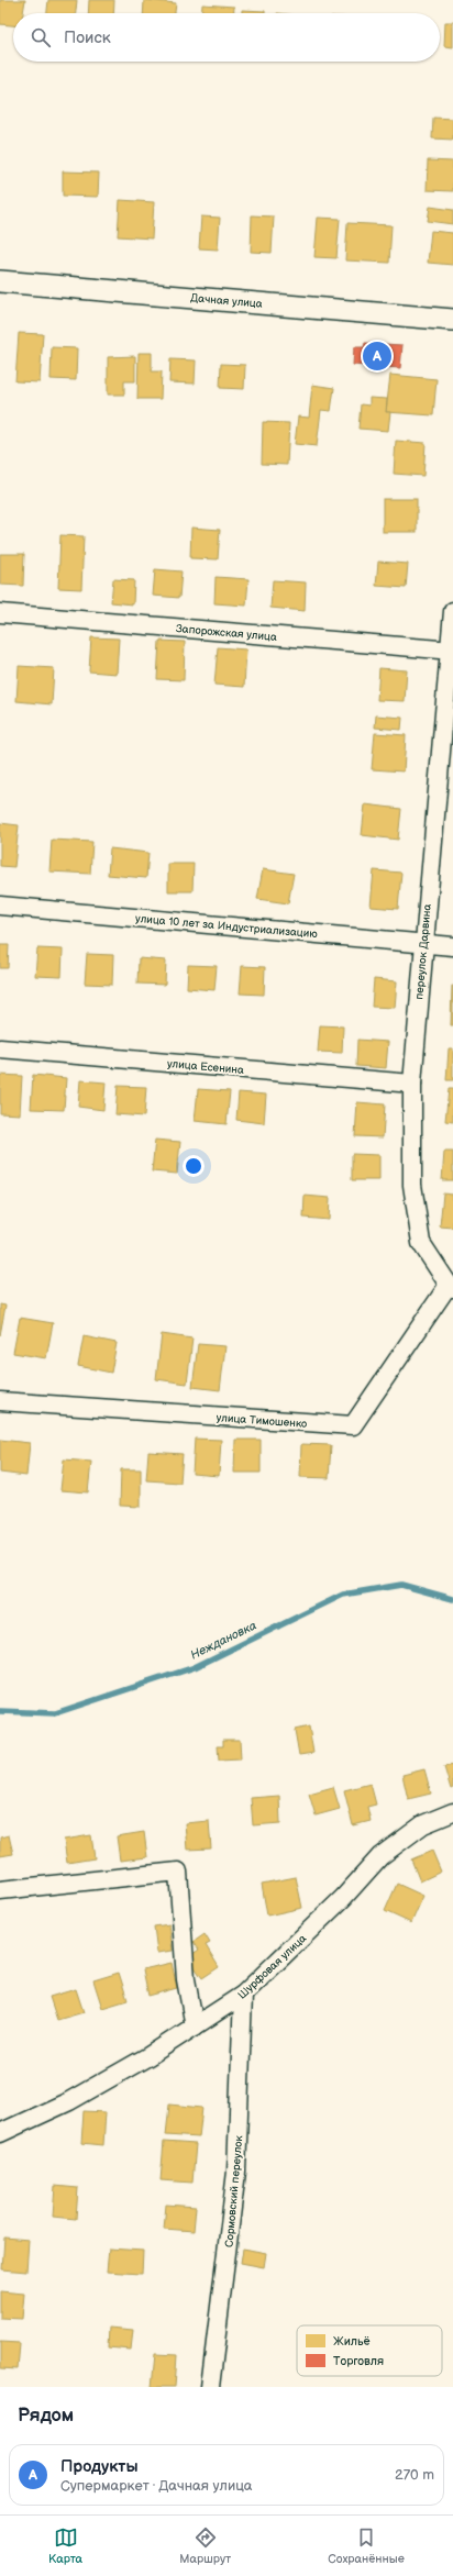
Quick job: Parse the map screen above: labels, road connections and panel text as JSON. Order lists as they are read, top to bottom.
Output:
{
  "streets": {
    "street": [
      "Дачная улица",
      "Запорожская улица",
      "улица 10 лет за Индустриализацию",
      "переулок Дарвина",
      "улица Есенина",
      "улица Тимошенко",
      "Шурфовая улица",
      "Сормовский переулок"
    ]
  },
  "crossings": [
    ["Запорожская улица", "переулок Дарвина"],
    ["улица 10 лет за Индустриализацию", "переулок Дарвина"],
    ["переулок Дарвина", "улица Есенина"],
    ["переулок Дарвина", "улица Тимошенко"],
    ["Шурфовая улица", "Сормовский переулок"]
  ],
  "water": ["Неждановка"],
  "legend": ["Жильё", "Торговля"],
  "page": {
    "search": "Поиск",
    "pins": "A",
    "heading": "Рядом",
    "list": [
      {
        "mark": "A",
        "name": "Продукты",
        "note": "Супермаркет · Дачная улица",
        "value": "270 m"
      }
    ],
    "nav": ["Карта", "Маршрут", "Сохранённые"]
  }
}
